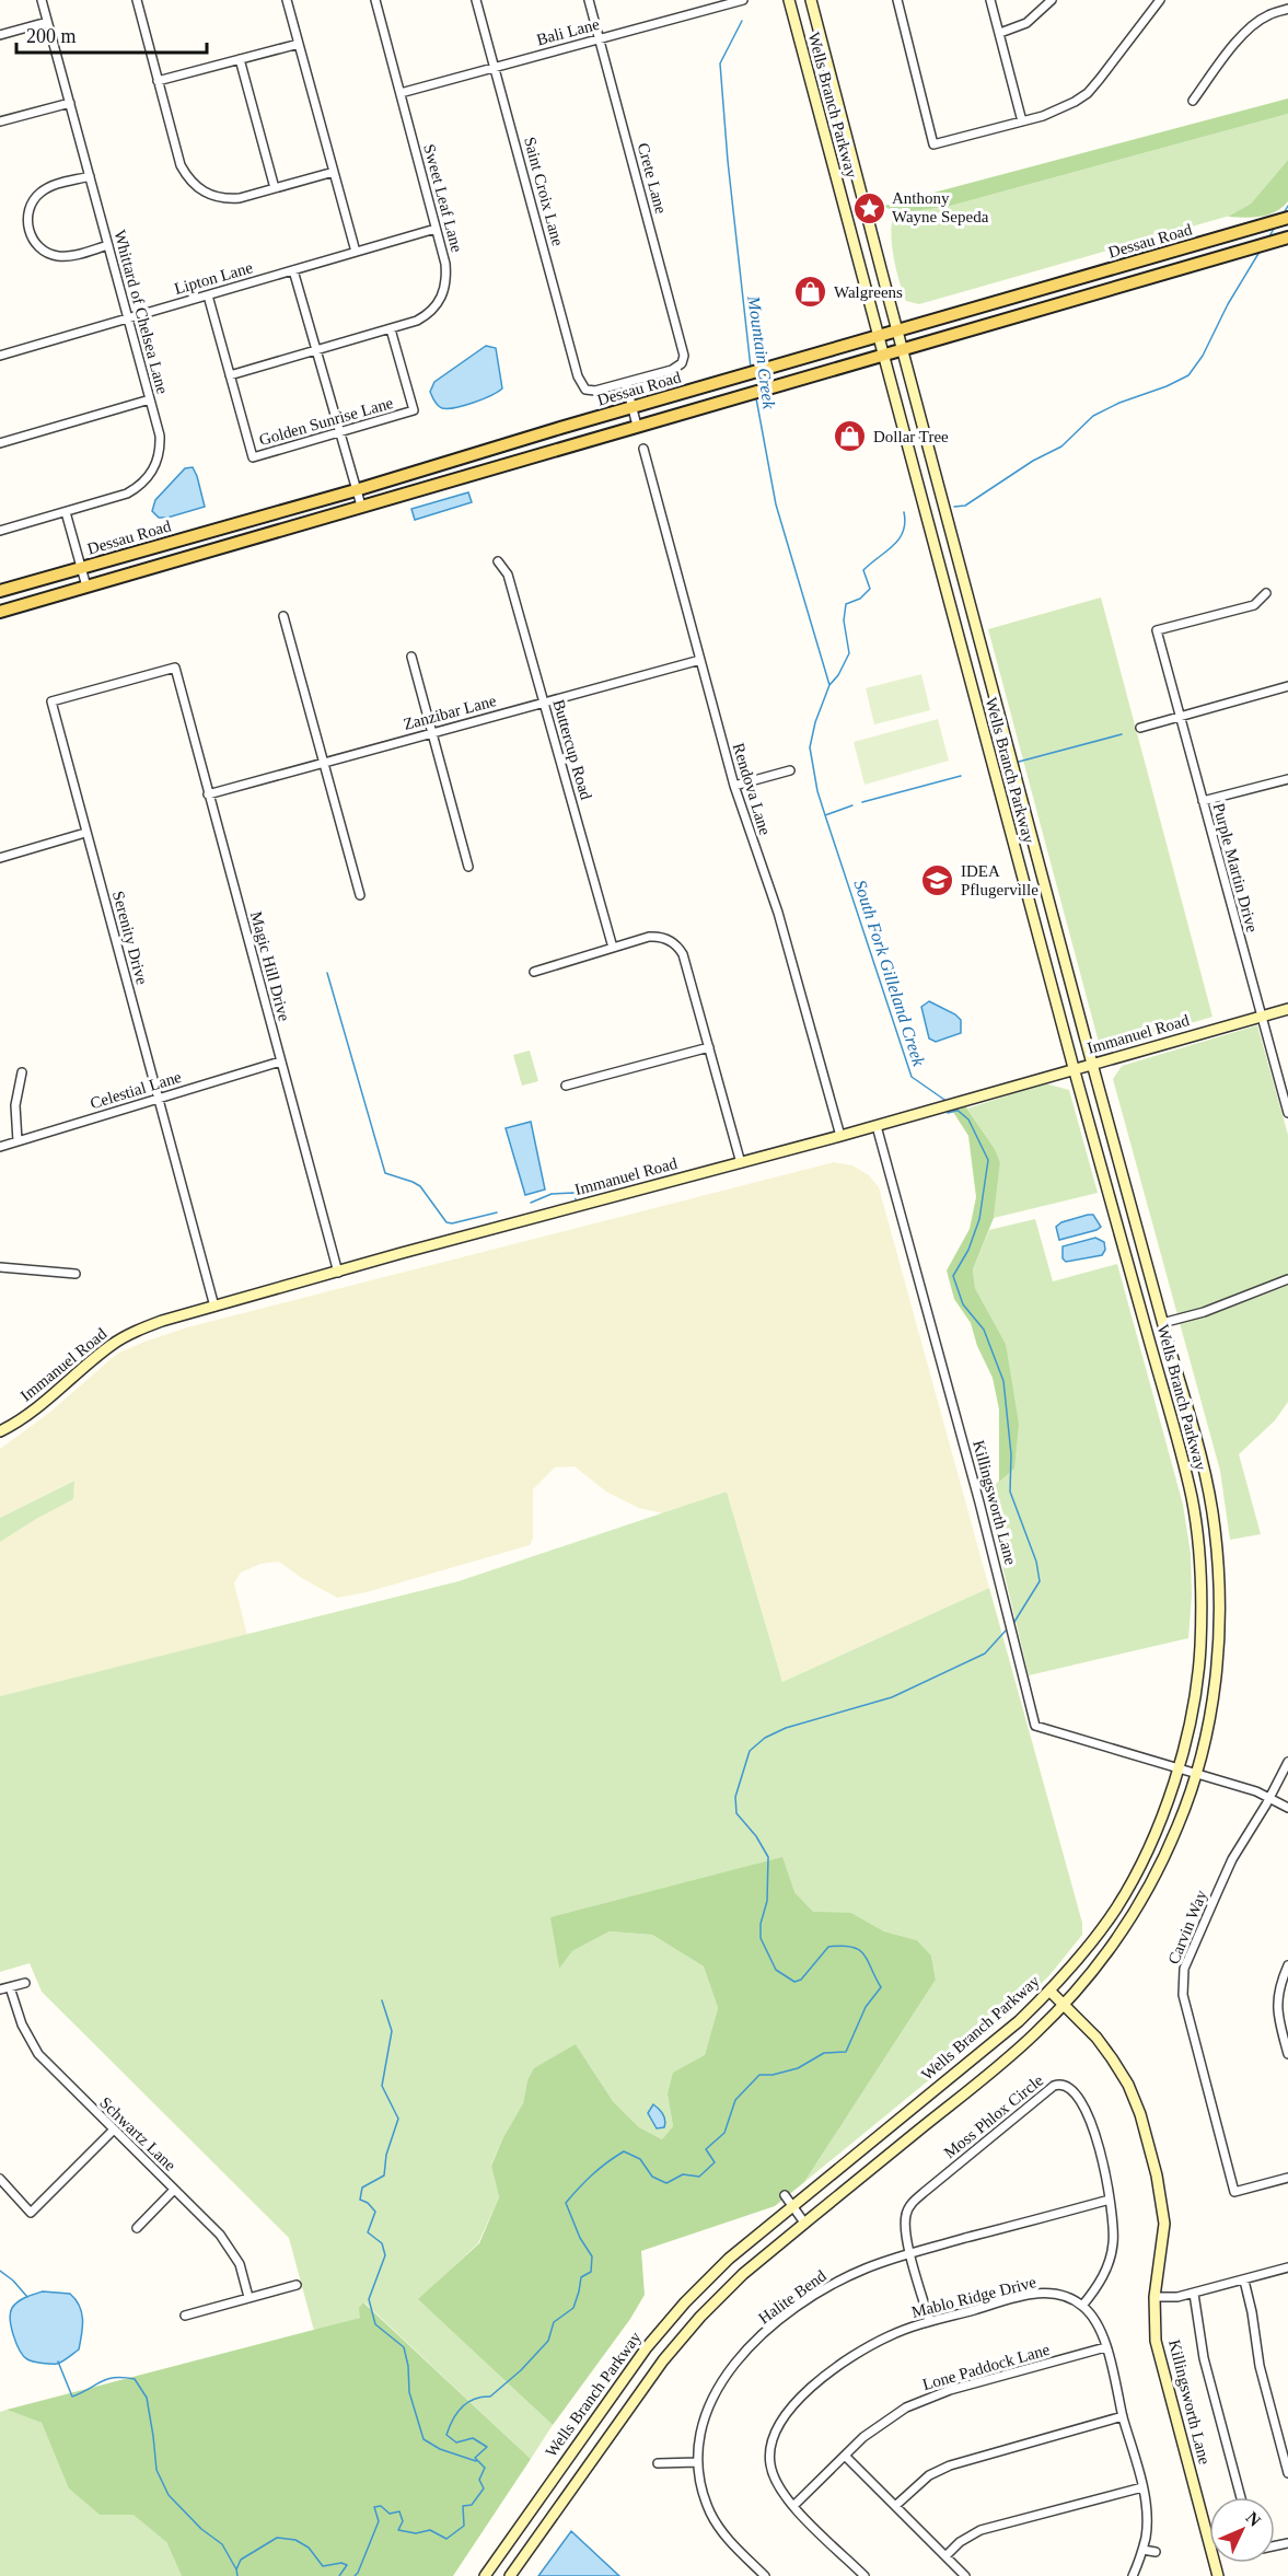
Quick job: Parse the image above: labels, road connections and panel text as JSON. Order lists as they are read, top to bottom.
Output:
{
  "streets": {
    "main road": ["Dessau Road"],
    "street": [
      "Bali Lane",
      "Wells Branch Parkway",
      "Crete Lane",
      "Saint Croix Lane",
      "Sweet Leaf Lane",
      "Lipton Lane",
      "Whittard of Chelsea Lane",
      "Golden Sunrise Lane",
      "Zanzibar Lane",
      "Buttercup Road",
      "Rendova Lane",
      "Purple Martin Drive",
      "Serenity Drive",
      "Magic Hill Drive",
      "Immanuel Road",
      "Celestial Lane",
      "Killingsworth Lane",
      "Carvin Way",
      "Moss Phlox Circle",
      "Schwartz Lane",
      "Halite Bend",
      "Mablo Ridge Drive",
      "Lone Paddock Lane"
    ]
  },
  "crossings": [
    ["Bali Lane", "Crete Lane"],
    ["Bali Lane", "Saint Croix Lane"],
    ["Bali Lane", "Sweet Leaf Lane"],
    ["Wells Branch Parkway", "Dessau Road"],
    ["Wells Branch Parkway", "Immanuel Road"],
    ["Wells Branch Parkway", "Killingsworth Lane"],
    ["Crete Lane", "Saint Croix Lane"],
    ["Sweet Leaf Lane", "Lipton Lane"],
    ["Sweet Leaf Lane", "Golden Sunrise Lane"],
    ["Lipton Lane", "Whittard of Chelsea Lane"],
    ["Lipton Lane", "Golden Sunrise Lane"],
    ["Zanzibar Lane", "Buttercup Road"],
    ["Zanzibar Lane", "Rendova Lane"],
    ["Zanzibar Lane", "Magic Hill Drive"],
    ["Rendova Lane", "Immanuel Road"],
    ["Purple Martin Drive", "Immanuel Road"],
    ["Serenity Drive", "Magic Hill Drive"],
    ["Serenity Drive", "Immanuel Road"],
    ["Serenity Drive", "Celestial Lane"],
    ["Magic Hill Drive", "Immanuel Road"],
    ["Magic Hill Drive", "Celestial Lane"],
    ["Immanuel Road", "Killingsworth Lane"],
    ["Killingsworth Lane", "Carvin Way"],
    ["Moss Phlox Circle", "Halite Bend"],
    ["Moss Phlox Circle", "Mablo Ridge Drive"],
    ["Mablo Ridge Drive", "Lone Paddock Lane"]
  ],
  "water": ["Mountain Creek", "South Fork Gilleland Creek"],
  "places": {
    "place": ["Anthony Wayne Sepeda"],
    "shop": ["Walgreens", "Dollar Tree"],
    "school or university": ["IDEA Pflugerville"]
  },
  "scale_bar": "200 m",
  "north": "top right"
}
